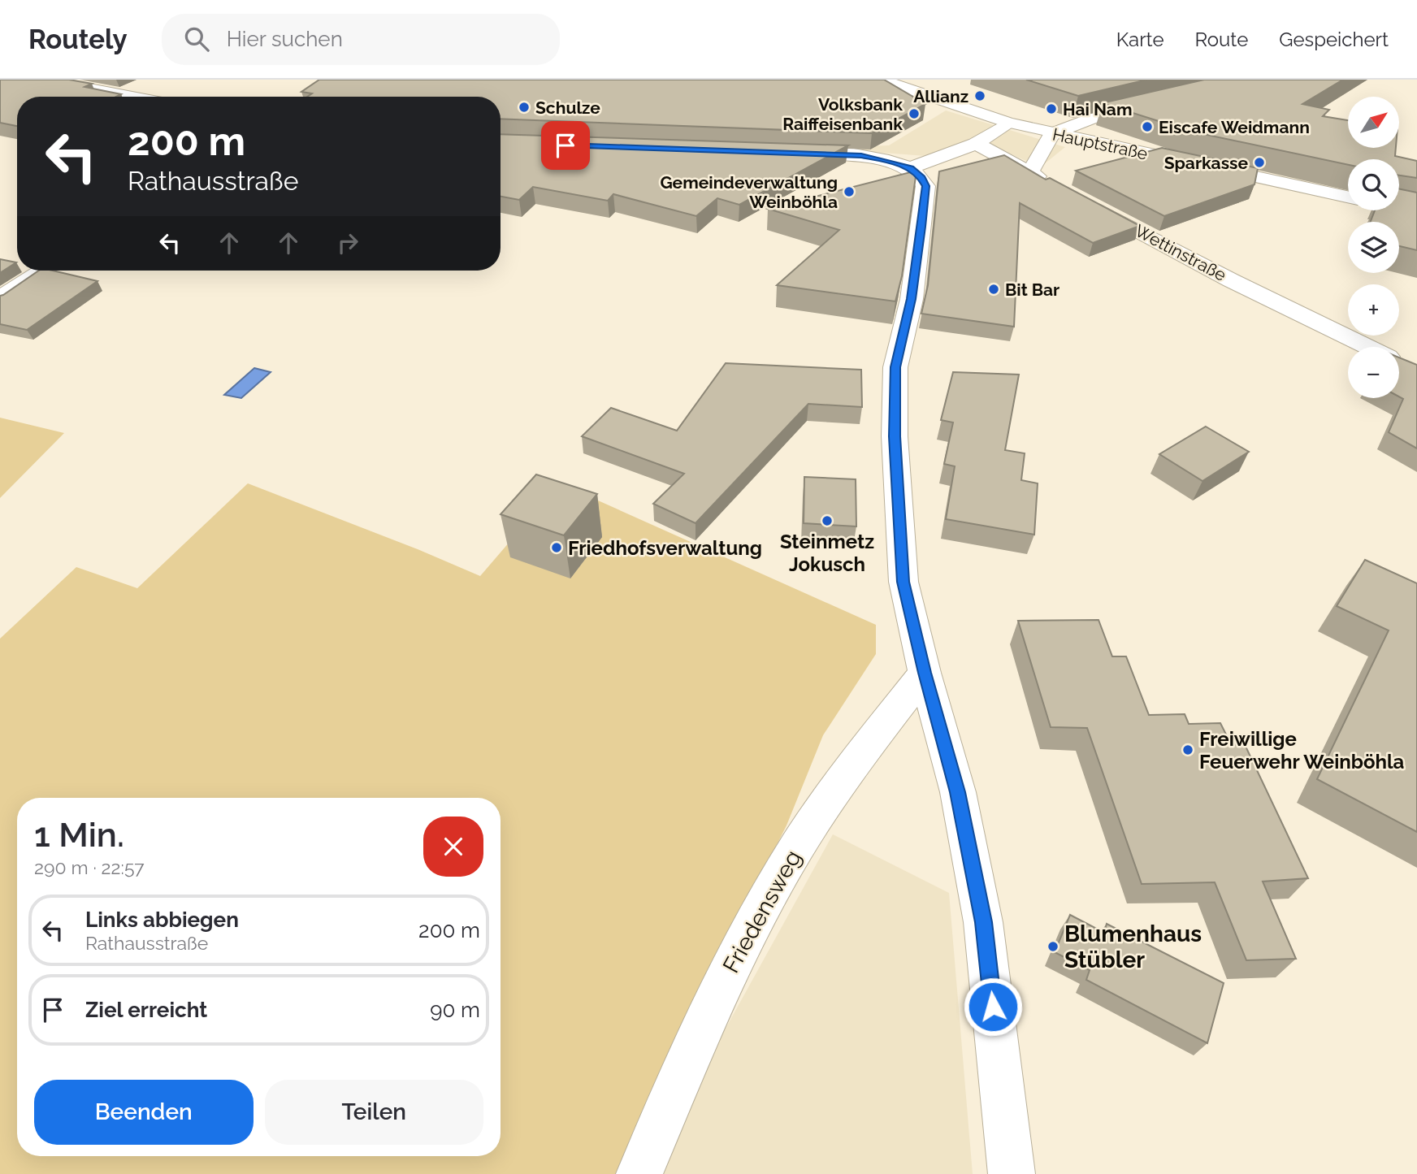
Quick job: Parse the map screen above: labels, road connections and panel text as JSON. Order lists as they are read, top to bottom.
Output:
{
  "streets": {
    "street": ["Hauptstraße", "Wettinstraße", "Friedensweg"]
  },
  "places": [
    "Allianz",
    "Schulze",
    "Hai Nam",
    "Volksbank Raiffeisenbank",
    "Eiscafe Weidmann",
    "Sparkasse",
    "Gemeindeverwaltung Weinböhla",
    "Bit Bar",
    "Steinmetz Jokusch",
    "Friedhofsverwaltung",
    "Freiwillige Feuerwehr Weinböhla",
    "Blumenhaus Stübler"
  ],
  "north": "top right",
  "page": {
    "header": "Routely",
    "search": "Hier suchen",
    "nav": ["Karte", "Route", "Gespeichert"],
    "map_buttons": ["+", "−"],
    "turn": ["200 m", "Rathausstraße"],
    "heading": ["1 Min.", "290 m · 22:57"],
    "list": [
      {
        "name": "Links abbiegen",
        "note": "Rathausstraße",
        "value": "200 m"
      },
      {
        "name": "Ziel erreicht",
        "value": "90 m"
      }
    ],
    "buttons": ["Beenden", "Teilen"]
  }
}
